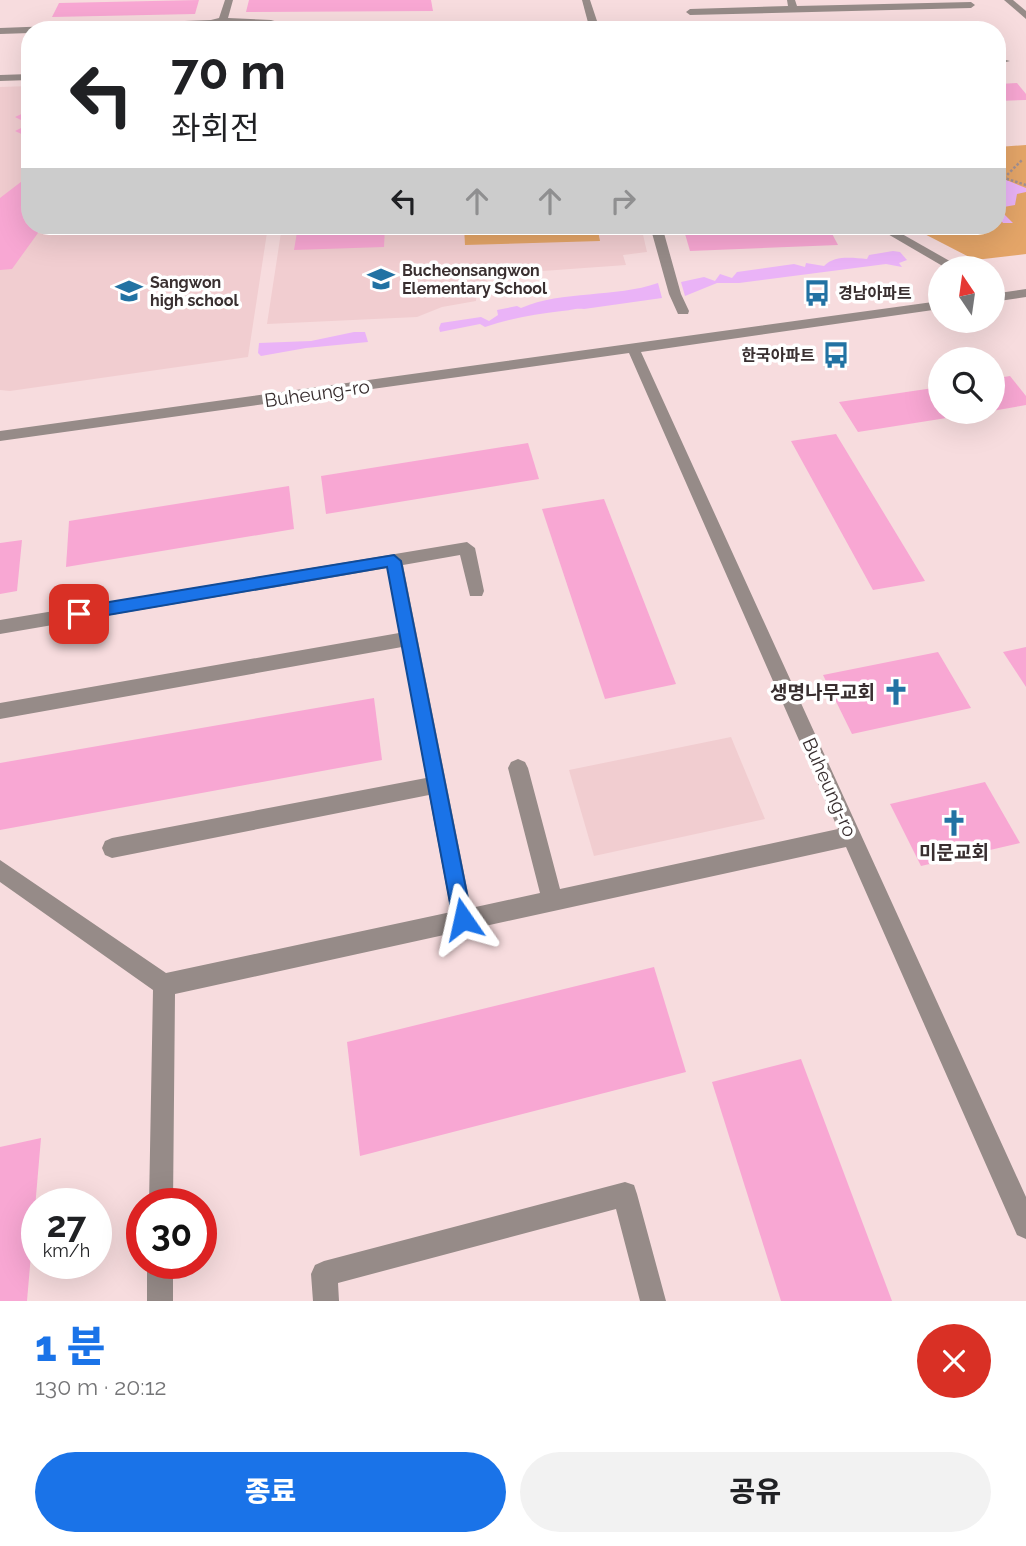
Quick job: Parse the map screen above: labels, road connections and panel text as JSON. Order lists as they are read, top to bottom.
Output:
{
  "streets": {
    "street": ["Buheung-ro"]
  },
  "places": {
    "school or university": ["Bucheonsangwon Elementary School", "Sangwon high school"],
    "bus stop": ["경남아파트", "한국아파트"],
    "church": ["생명나무교회", "미문교회"]
  },
  "north": "top",
  "page": {
    "turn": ["70 m", "좌회전"],
    "speed": "27 km/h",
    "limit": "30",
    "heading": ["1 분", "130 m · 20:12"],
    "buttons": ["종료", "공유"]
  }
}
